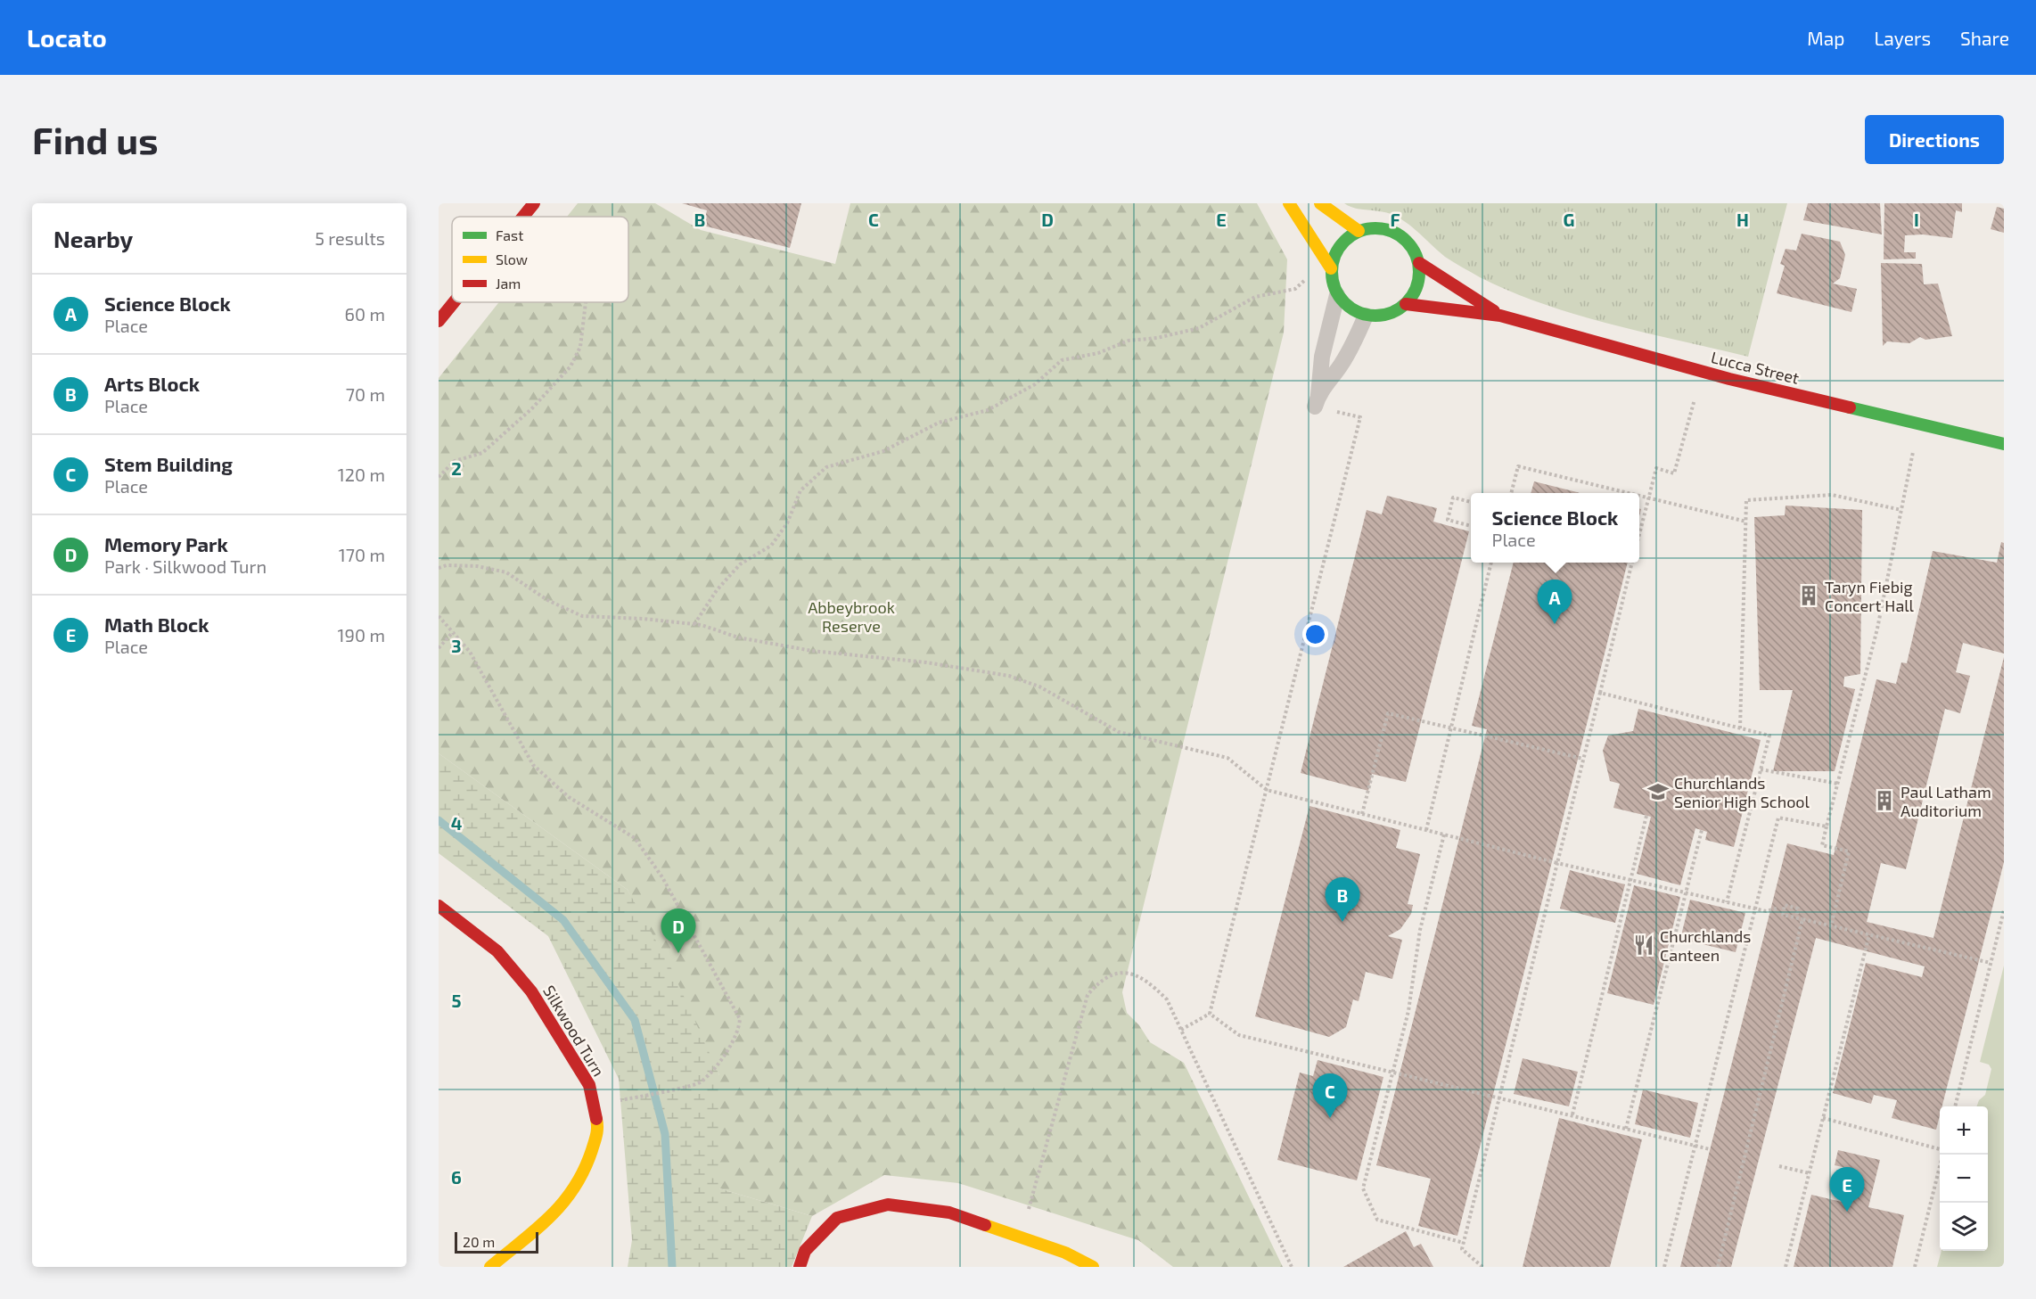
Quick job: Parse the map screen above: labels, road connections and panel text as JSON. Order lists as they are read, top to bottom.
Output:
{
  "streets": {
    "street": ["Lucca Street", "Silkwood Turn"]
  },
  "parks": ["Abbeybrook Reserve"],
  "places": {
    "building": ["Taryn Fiebig Concert Hall", "Paul Latham Auditorium"],
    "school or university": ["Churchlands Senior High School"],
    "restaurant": ["Churchlands Canteen"]
  },
  "legend": ["Fast", "Slow", "Jam"],
  "scale_bar": "20 m",
  "page": {
    "header": "Locato",
    "nav": ["Map", "Layers", "Share"],
    "buttons": "Directions",
    "title": "Find us",
    "heading": ["Nearby", "5 results"],
    "list": [
      {
        "mark": "A",
        "name": "Science Block",
        "note": "Place",
        "value": "60 m"
      },
      {
        "mark": "B",
        "name": "Arts Block",
        "note": "Place",
        "value": "70 m"
      },
      {
        "mark": "C",
        "name": "Stem Building",
        "note": "Place",
        "value": "120 m"
      },
      {
        "mark": "D",
        "name": "Memory Park",
        "note": "Park · Silkwood Turn",
        "value": "170 m"
      },
      {
        "mark": "E",
        "name": "Math Block",
        "note": "Place",
        "value": "190 m"
      }
    ],
    "popup": ["Science Block", "Place"],
    "pins": [
      "A",
      "B",
      "D",
      "C",
      "E"
    ],
    "map_buttons": ["+", "−"],
    "scale": "20 m"
  },
  "grid": {
    "columns": [
      "B",
      "C",
      "D",
      "E",
      "F",
      "G",
      "H",
      "I"
    ],
    "rows": [
      "2",
      "3",
      "4",
      "5",
      "6"
    ]
  }
}
